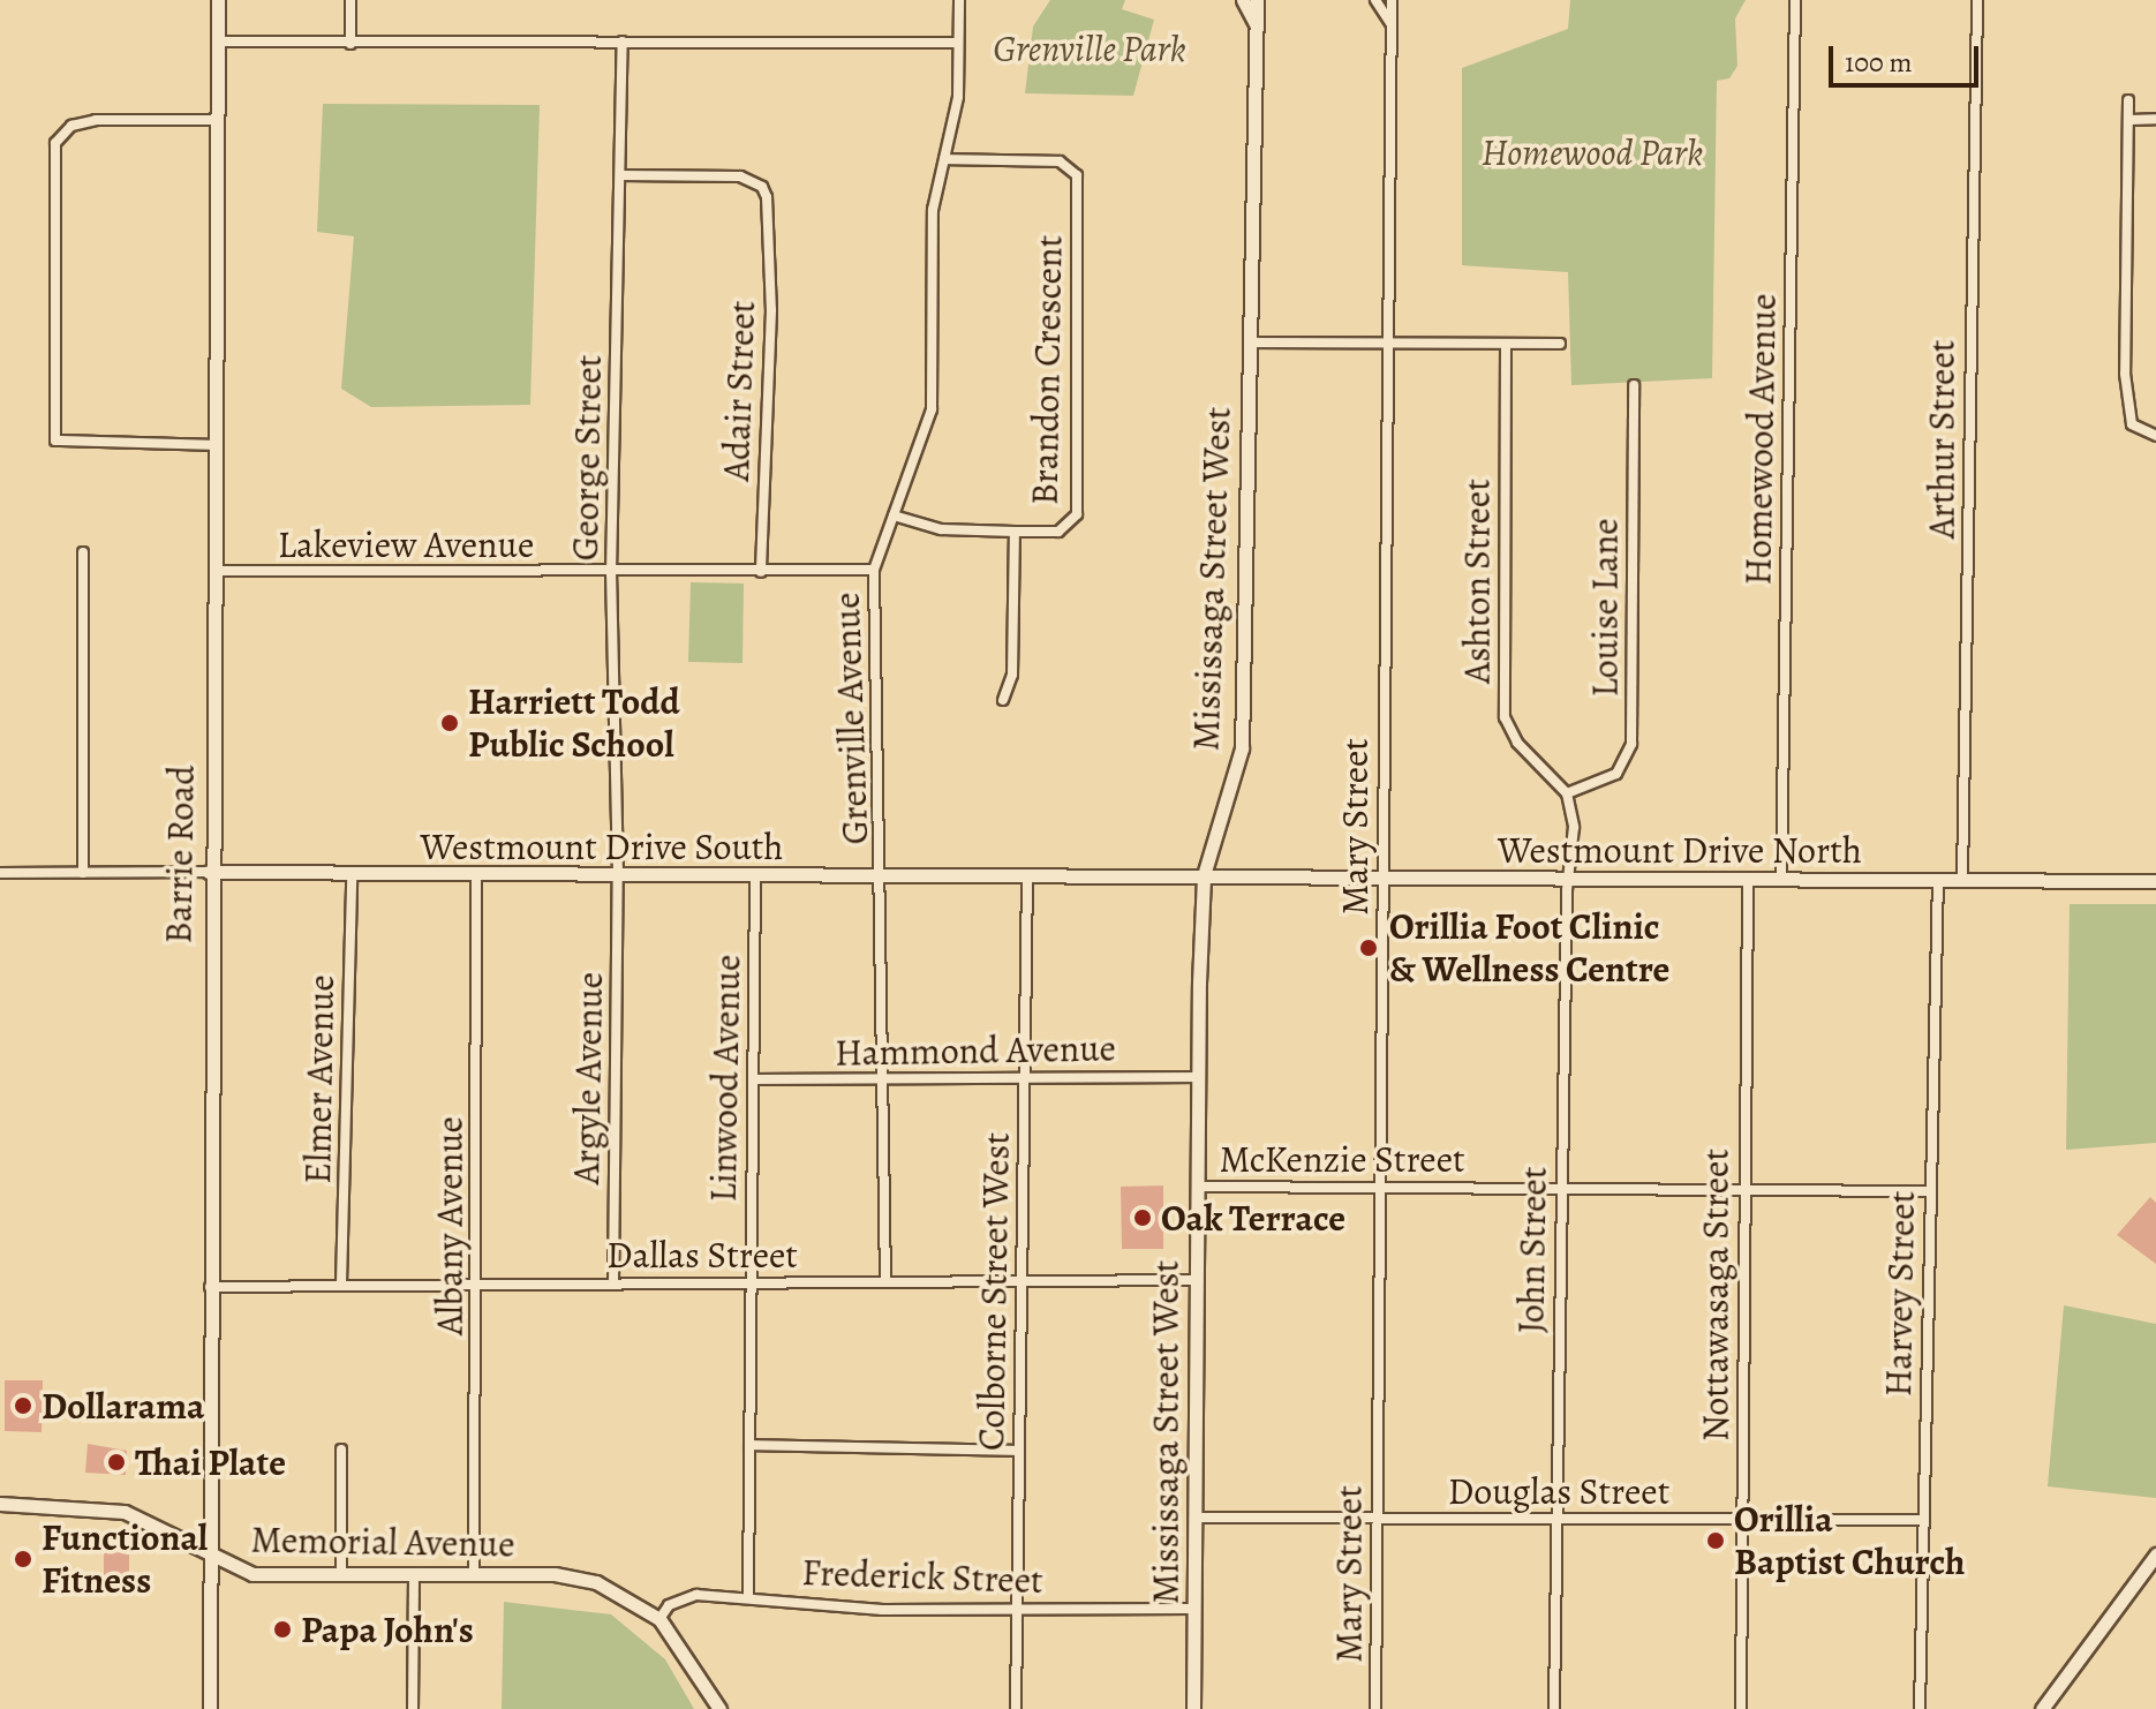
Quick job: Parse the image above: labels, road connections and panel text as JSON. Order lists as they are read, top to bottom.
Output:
{
  "streets": {
    "street": [
      "Brandon Crescent",
      "Adair Street",
      "Homewood Avenue",
      "Arthur Street",
      "George Street",
      "Lakeview Avenue",
      "Mississaga Street West",
      "Ashton Street",
      "Louise Lane",
      "Grenville Avenue",
      "Mary Street",
      "Westmount Drive South",
      "Westmount Drive North",
      "Barrie Road",
      "Hammond Avenue",
      "Argyle Avenue",
      "Linwood Avenue",
      "Elmer Avenue",
      "McKenzie Street",
      "Albany Avenue",
      "John Street",
      "Dallas Street",
      "Colborne Street West",
      "Harvey Street",
      "Nottawasaga Street",
      "Douglas Street",
      "Memorial Avenue",
      "Frederick Street"
    ]
  },
  "crossings": [
    ["Brandon Crescent", "Grenville Avenue"],
    ["Adair Street", "George Street"],
    ["Adair Street", "Lakeview Avenue"],
    ["Homewood Avenue", "Westmount Drive North"],
    ["Arthur Street", "Westmount Drive North"],
    ["George Street", "Lakeview Avenue"],
    ["George Street", "Westmount Drive South"],
    ["George Street", "Argyle Avenue"],
    ["Lakeview Avenue", "Grenville Avenue"],
    ["Lakeview Avenue", "Barrie Road"],
    ["Mississaga Street West", "Westmount Drive South"],
    ["Mississaga Street West", "Westmount Drive North"],
    ["Mississaga Street West", "Hammond Avenue"],
    ["Mississaga Street West", "McKenzie Street"],
    ["Mississaga Street West", "Dallas Street"],
    ["Mississaga Street West", "Douglas Street"],
    ["Mississaga Street West", "Frederick Street"],
    ["Ashton Street", "Louise Lane"],
    ["Ashton Street", "John Street"],
    ["Louise Lane", "John Street"],
    ["Grenville Avenue", "Westmount Drive South"],
    ["Grenville Avenue", "Hammond Avenue"],
    ["Grenville Avenue", "Dallas Street"],
    ["Mary Street", "Westmount Drive North"],
    ["Mary Street", "McKenzie Street"],
    ["Mary Street", "Douglas Street"],
    ["Westmount Drive South", "Westmount Drive North"],
    ["Westmount Drive South", "Barrie Road"],
    ["Westmount Drive South", "Argyle Avenue"],
    ["Westmount Drive South", "Linwood Avenue"],
    ["Westmount Drive South", "Elmer Avenue"],
    ["Westmount Drive South", "Albany Avenue"],
    ["Westmount Drive South", "Colborne Street West"],
    ["Westmount Drive North", "John Street"],
    ["Westmount Drive North", "Harvey Street"],
    ["Westmount Drive North", "Nottawasaga Street"],
    ["Barrie Road", "Dallas Street"],
    ["Barrie Road", "Memorial Avenue"],
    ["Hammond Avenue", "Linwood Avenue"],
    ["Hammond Avenue", "Colborne Street West"],
    ["Argyle Avenue", "Dallas Street"],
    ["Linwood Avenue", "Dallas Street"],
    ["Linwood Avenue", "Frederick Street"],
    ["Elmer Avenue", "Dallas Street"],
    ["McKenzie Street", "John Street"],
    ["McKenzie Street", "Harvey Street"],
    ["McKenzie Street", "Nottawasaga Street"],
    ["Albany Avenue", "Dallas Street"],
    ["Albany Avenue", "Memorial Avenue"],
    ["John Street", "Douglas Street"],
    ["Dallas Street", "Colborne Street West"],
    ["Colborne Street West", "Frederick Street"],
    ["Harvey Street", "Douglas Street"],
    ["Nottawasaga Street", "Douglas Street"],
    ["Memorial Avenue", "Frederick Street"]
  ],
  "parks": ["Grenville Park", "Homewood Park"],
  "places": [
    "Harriett Todd Public School",
    "Orillia Foot Clinic & Wellness Centre",
    "Oak Terrace",
    "Dollarama",
    "Thai Plate",
    "Orillia Baptist Church",
    "Functional Fitness",
    "Papa John's"
  ],
  "scale_bar": "100 m"
}
